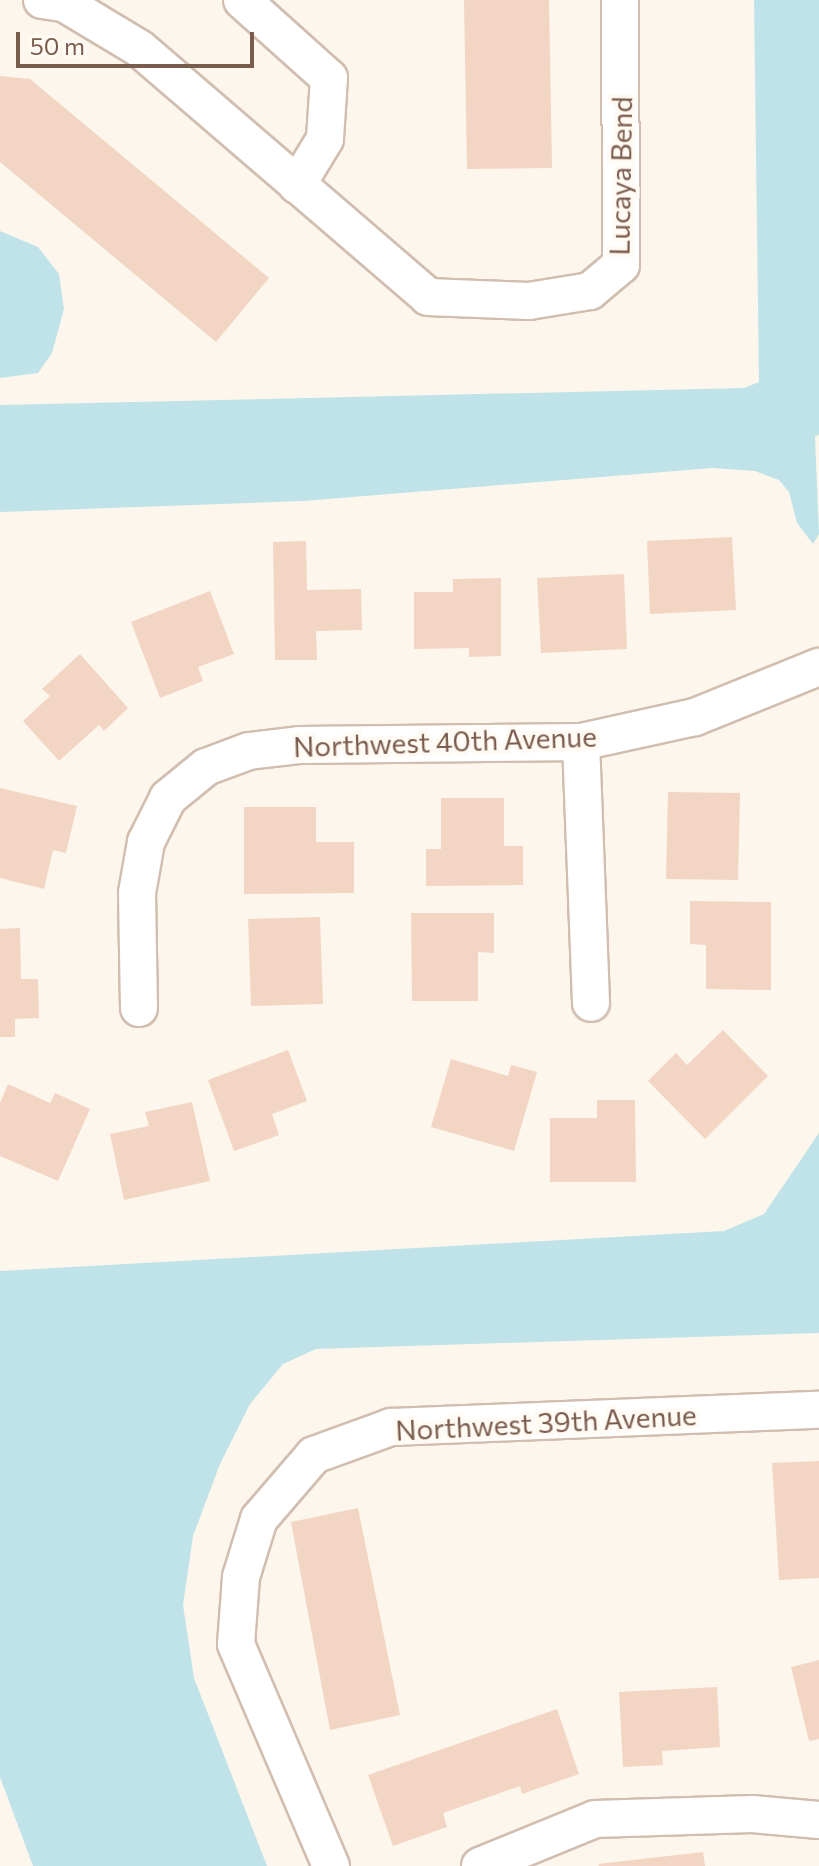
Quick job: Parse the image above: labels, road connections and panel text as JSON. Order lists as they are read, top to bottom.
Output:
{
  "streets": {
    "street": ["Lucaya Bend", "Northwest 40th Avenue", "Northwest 39th Avenue"]
  },
  "scale_bar": "50 m"
}
